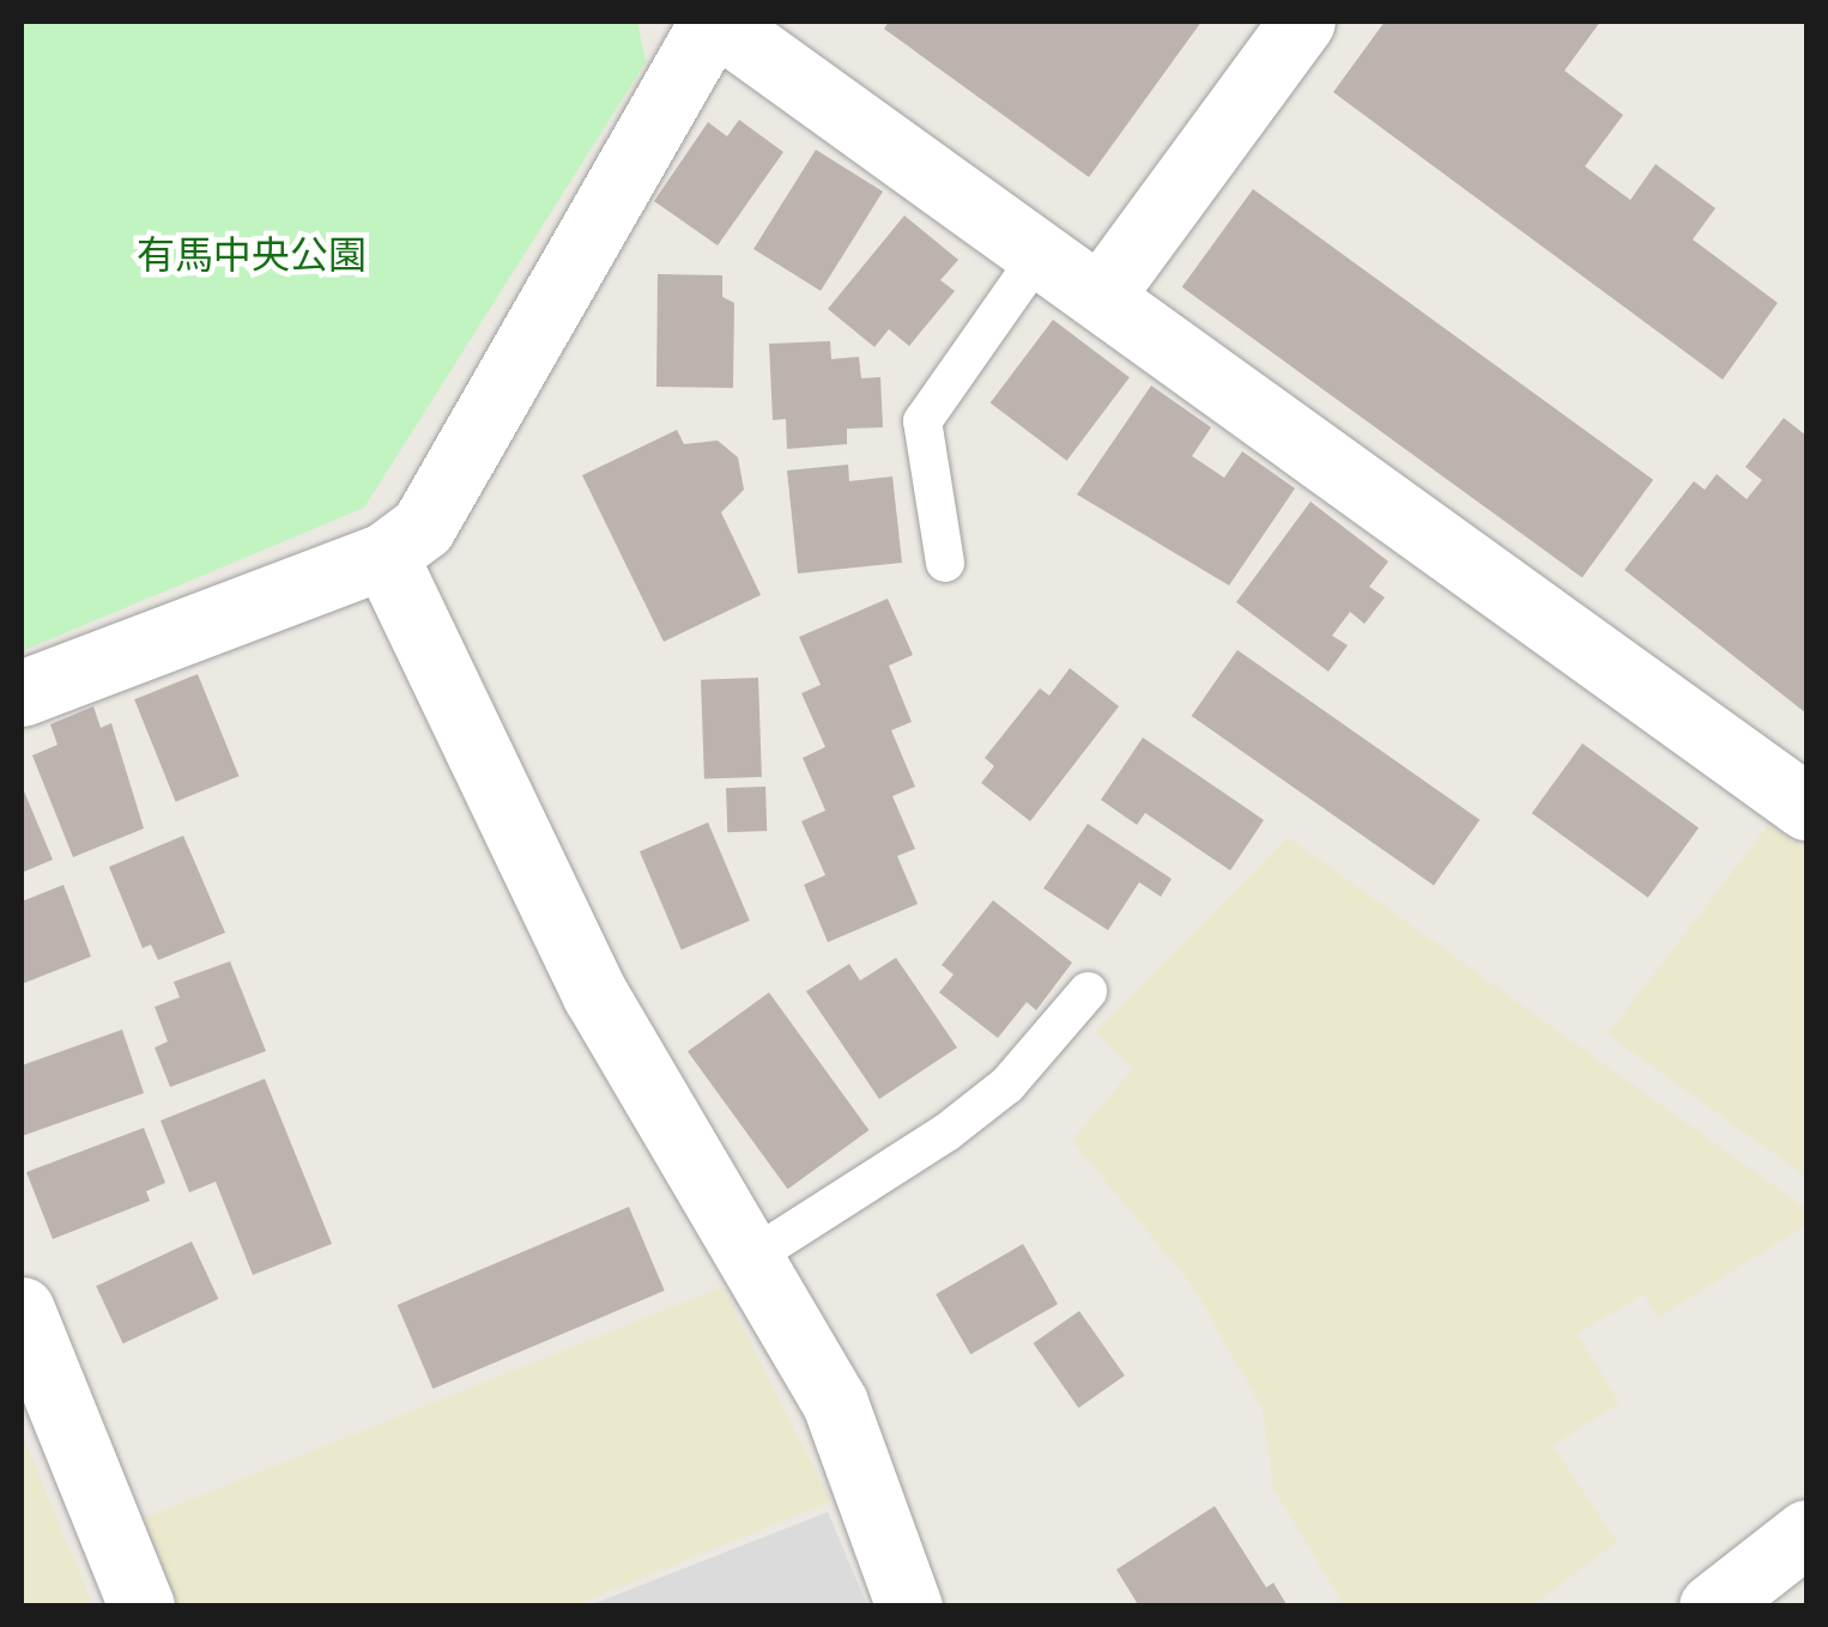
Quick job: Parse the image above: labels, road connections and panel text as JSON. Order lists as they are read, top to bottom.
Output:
{
  "parks": ["有馬中央公園"]
}
